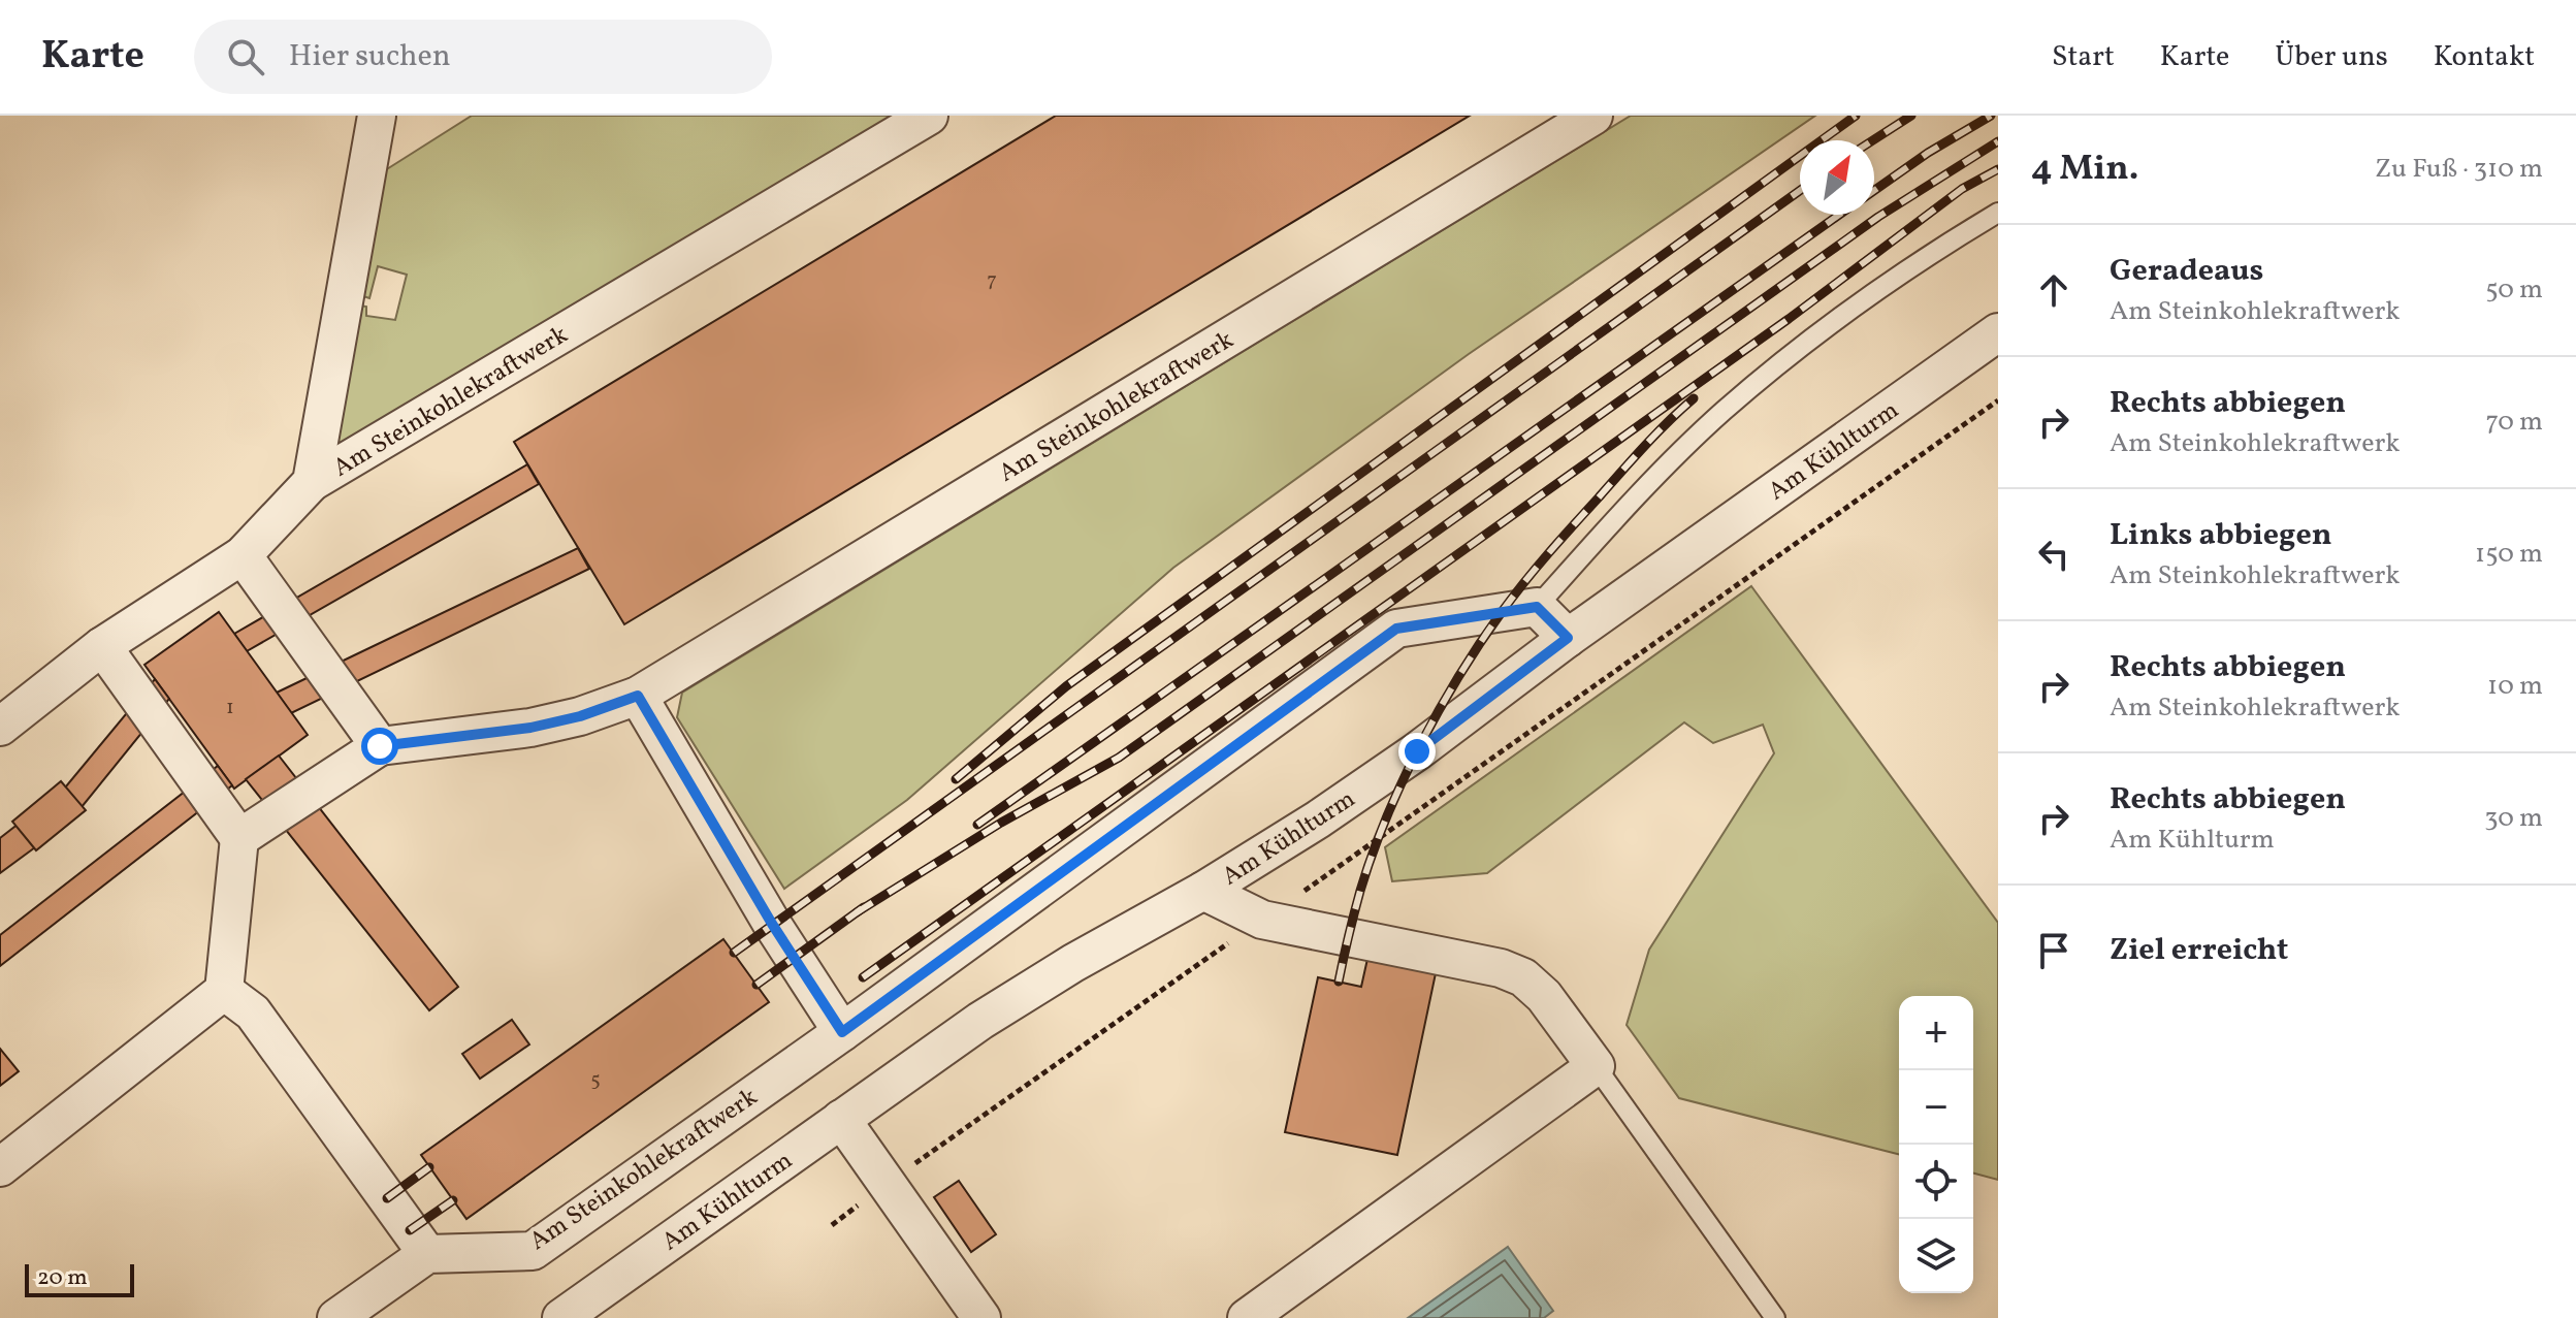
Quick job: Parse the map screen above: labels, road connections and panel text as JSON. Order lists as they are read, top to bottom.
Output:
{
  "streets": {
    "street": ["Am Steinkohlekraftwerk", "Am Kühlturm"]
  },
  "house_numbers": ["7", "1", "5"],
  "scale_bar": "20 m",
  "north": "top right",
  "page": {
    "header": "Karte",
    "search": "Hier suchen",
    "nav": [
      "Start",
      "Karte",
      "Über uns",
      "Kontakt"
    ],
    "heading": ["4 Min.", "Zu Fuß · 310 m"],
    "list": [
      ["Geradeaus", "Am Steinkohlekraftwerk", "50 m"],
      ["Rechts abbiegen", "Am Steinkohlekraftwerk", "70 m"],
      ["Links abbiegen", "Am Steinkohlekraftwerk", "150 m"],
      ["Rechts abbiegen", "Am Steinkohlekraftwerk", "10 m"],
      ["Rechts abbiegen", "Am Kühlturm", "30 m"],
      "Ziel erreicht"
    ],
    "map_buttons": ["+", "−"],
    "scale": "20 m"
  }
}
